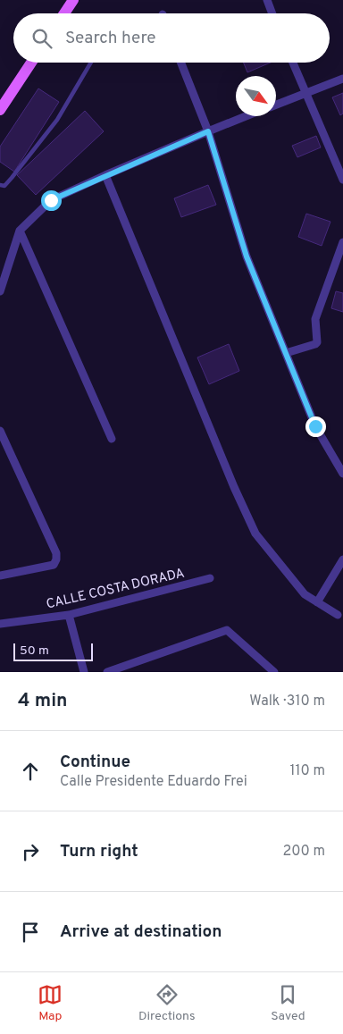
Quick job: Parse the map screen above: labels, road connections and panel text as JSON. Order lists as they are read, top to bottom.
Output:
{
  "streets": {
    "street": ["CALLE COSTA DORADA"]
  },
  "scale_bar": "50 m",
  "north": "bottom right",
  "page": {
    "search": "Search here",
    "scale": "50 m",
    "heading": ["4 min", "Walk · 310 m"],
    "list": [
      ["Continue", "Calle Presidente Eduardo Frei", "110 m"],
      ["Turn right", "200 m"],
      "Arrive at destination"
    ],
    "nav": ["Map", "Directions", "Saved"]
  }
}
